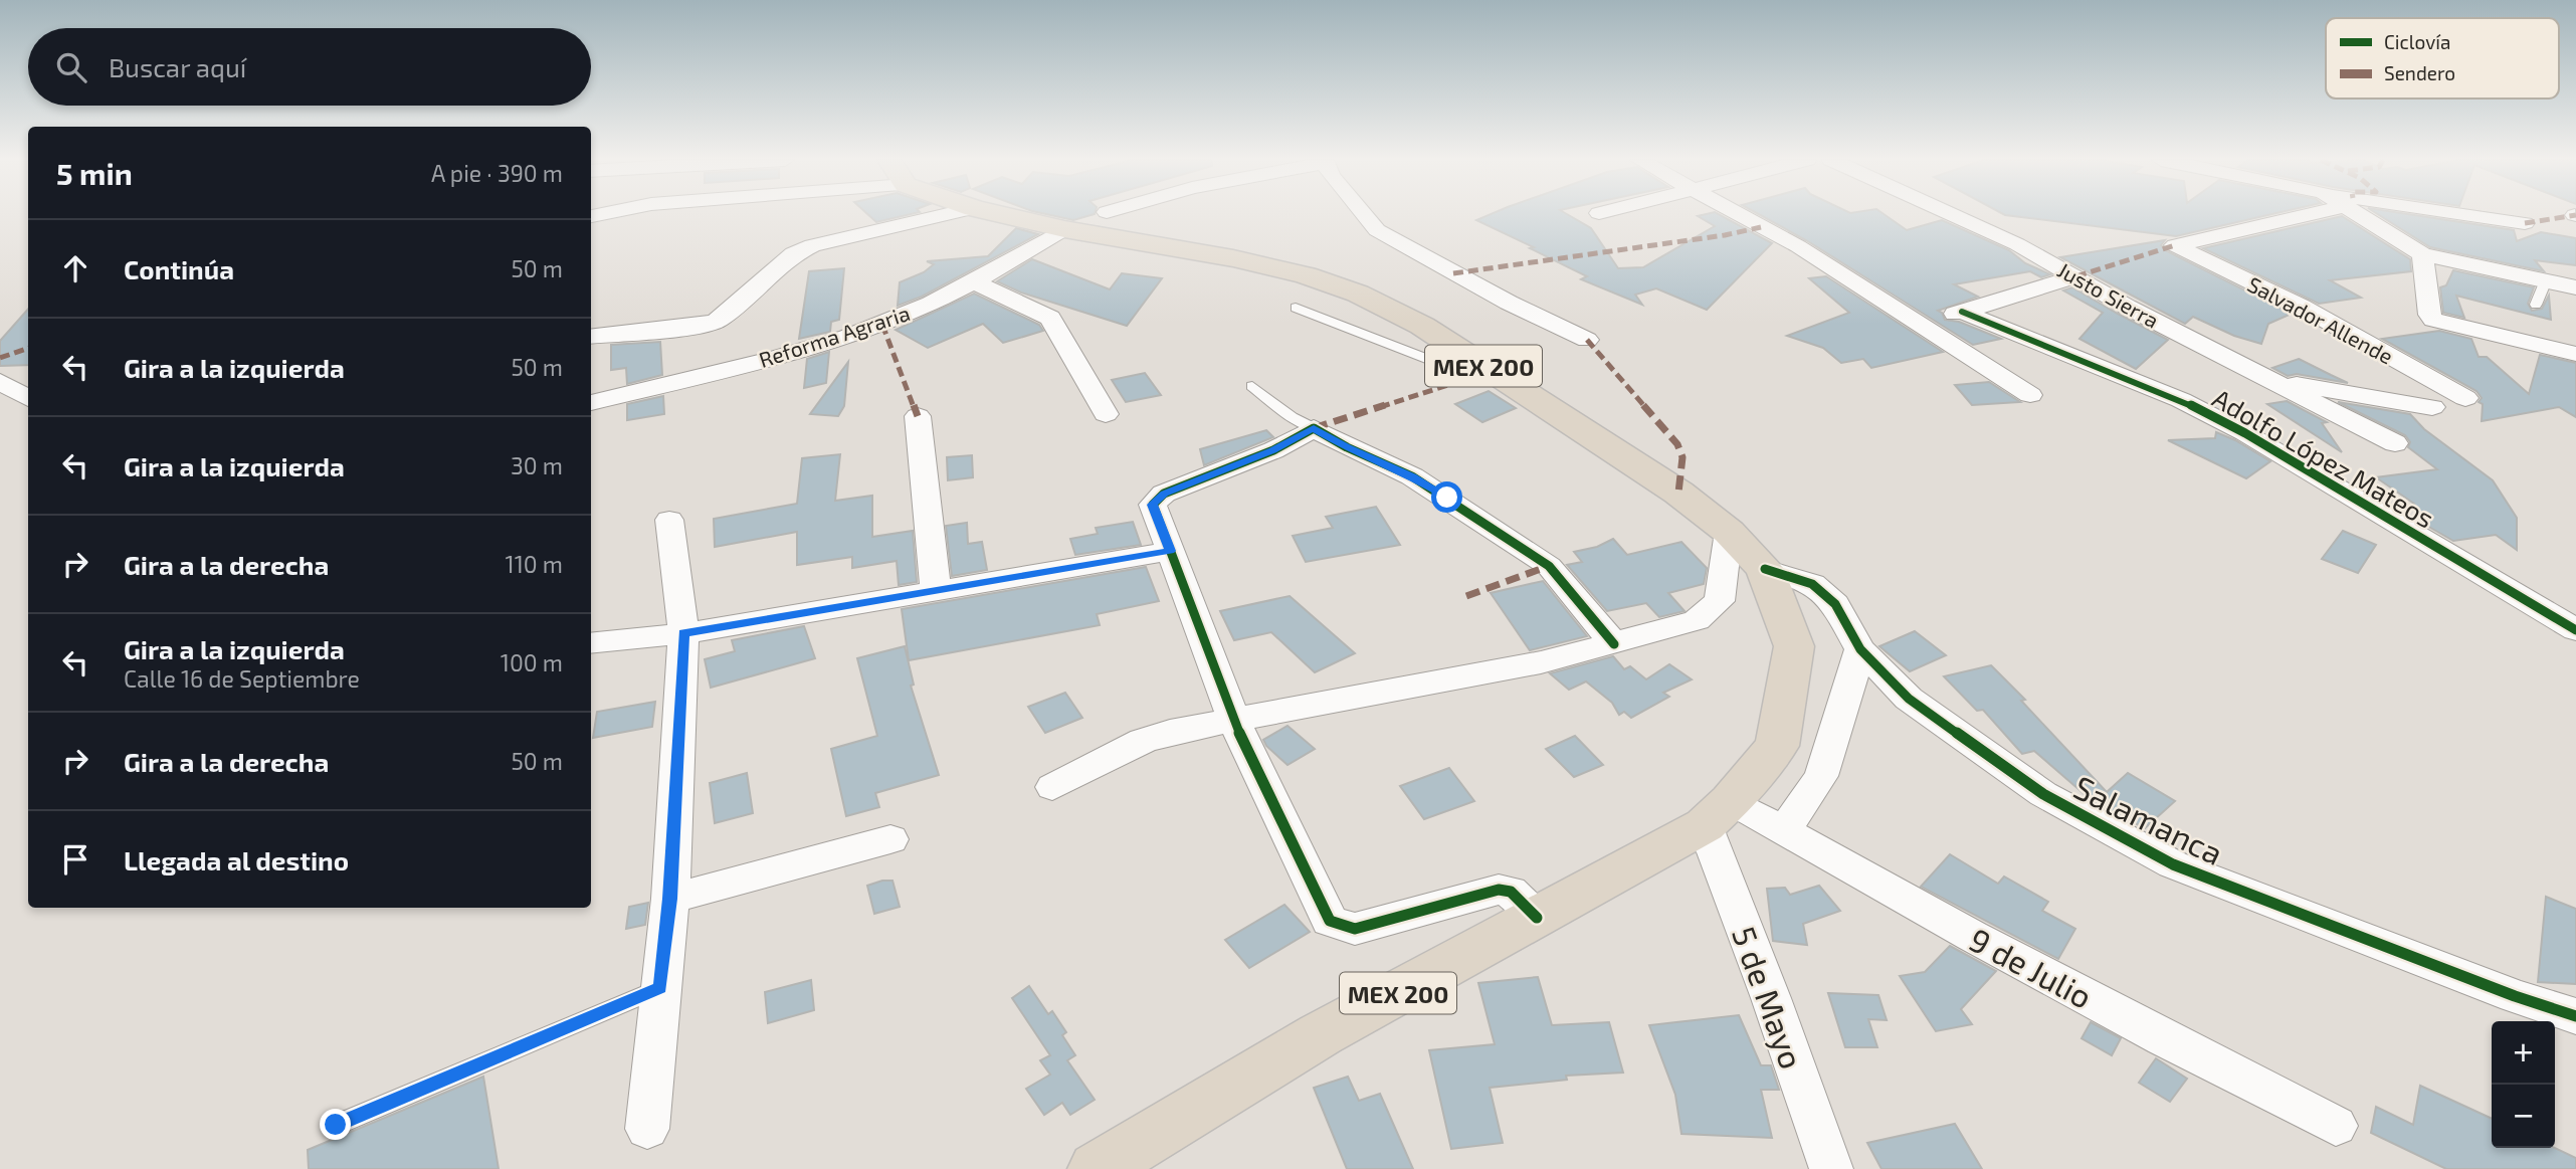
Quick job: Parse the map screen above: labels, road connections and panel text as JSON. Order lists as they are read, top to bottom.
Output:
{
  "streets": {
    "highway": ["MEX 200"],
    "street": [
      "Justo Sierra",
      "Salvador Allende",
      "Reforma Agraria",
      "Adolfo López Mateos",
      "Salamanca",
      "9 de Julio",
      "5 de Mayo"
    ]
  },
  "crossings": [
    ["Reforma Agraria", "MEX 200"],
    ["MEX 200", "Salamanca"],
    ["MEX 200", "9 de Julio"],
    ["MEX 200", "5 de Mayo"],
    ["9 de Julio", "5 de Mayo"]
  ],
  "legend": ["Ciclovía", "Sendero"],
  "page": {
    "search": "Buscar aquí",
    "heading": ["5 min", "A pie · 390 m"],
    "list": [
      ["Continúa", "50 m"],
      ["Gira a la izquierda", "50 m"],
      ["Gira a la izquierda", "30 m"],
      ["Gira a la derecha", "110 m"],
      ["Gira a la izquierda", "Calle 16 de Septiembre", "100 m"],
      ["Gira a la derecha", "50 m"],
      "Llegada al destino"
    ],
    "map_buttons": ["+", "−"]
  }
}
